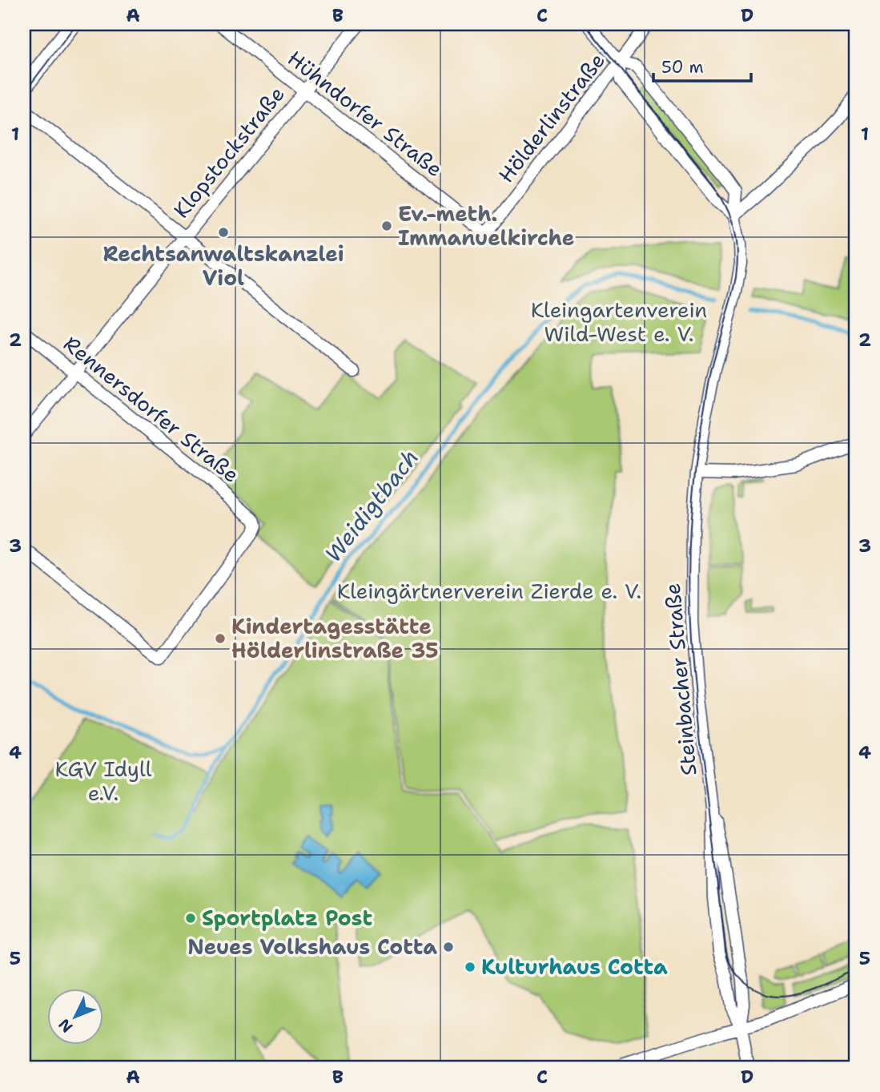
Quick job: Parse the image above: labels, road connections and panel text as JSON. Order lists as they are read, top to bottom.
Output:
{
  "streets": {
    "street": [
      "Hühndorfer Straße",
      "Hölderlinstraße",
      "Klopstockstraße",
      "Rennersdorfer Straße",
      "Steinbacher Straße"
    ]
  },
  "crossings": [
    ["Hühndorfer Straße", "Hölderlinstraße"],
    ["Hühndorfer Straße", "Klopstockstraße"],
    ["Hölderlinstraße", "Steinbacher Straße"],
    ["Klopstockstraße", "Rennersdorfer Straße"]
  ],
  "water": ["Weidigtbach"],
  "parks": ["Kleingartenverein Wild-West e. V.", "Kleingärtnerverein Zierde e. V.", "KGV Idyll e.V."],
  "places": [
    "Ev.-meth. Immanuelkirche",
    "Rechtsanwaltskanzlei Viol",
    "Kindertagesstätte Hölderlinstraße 35",
    "Sportplatz Post",
    "Neues Volkshaus Cotta",
    "Kulturhaus Cotta"
  ],
  "scale_bar": "50 m",
  "north": "bottom left",
  "grid": {
    "columns": [
      "A",
      "B",
      "C",
      "D"
    ],
    "rows": [
      "1",
      "2",
      "3",
      "4",
      "5"
    ]
  }
}
